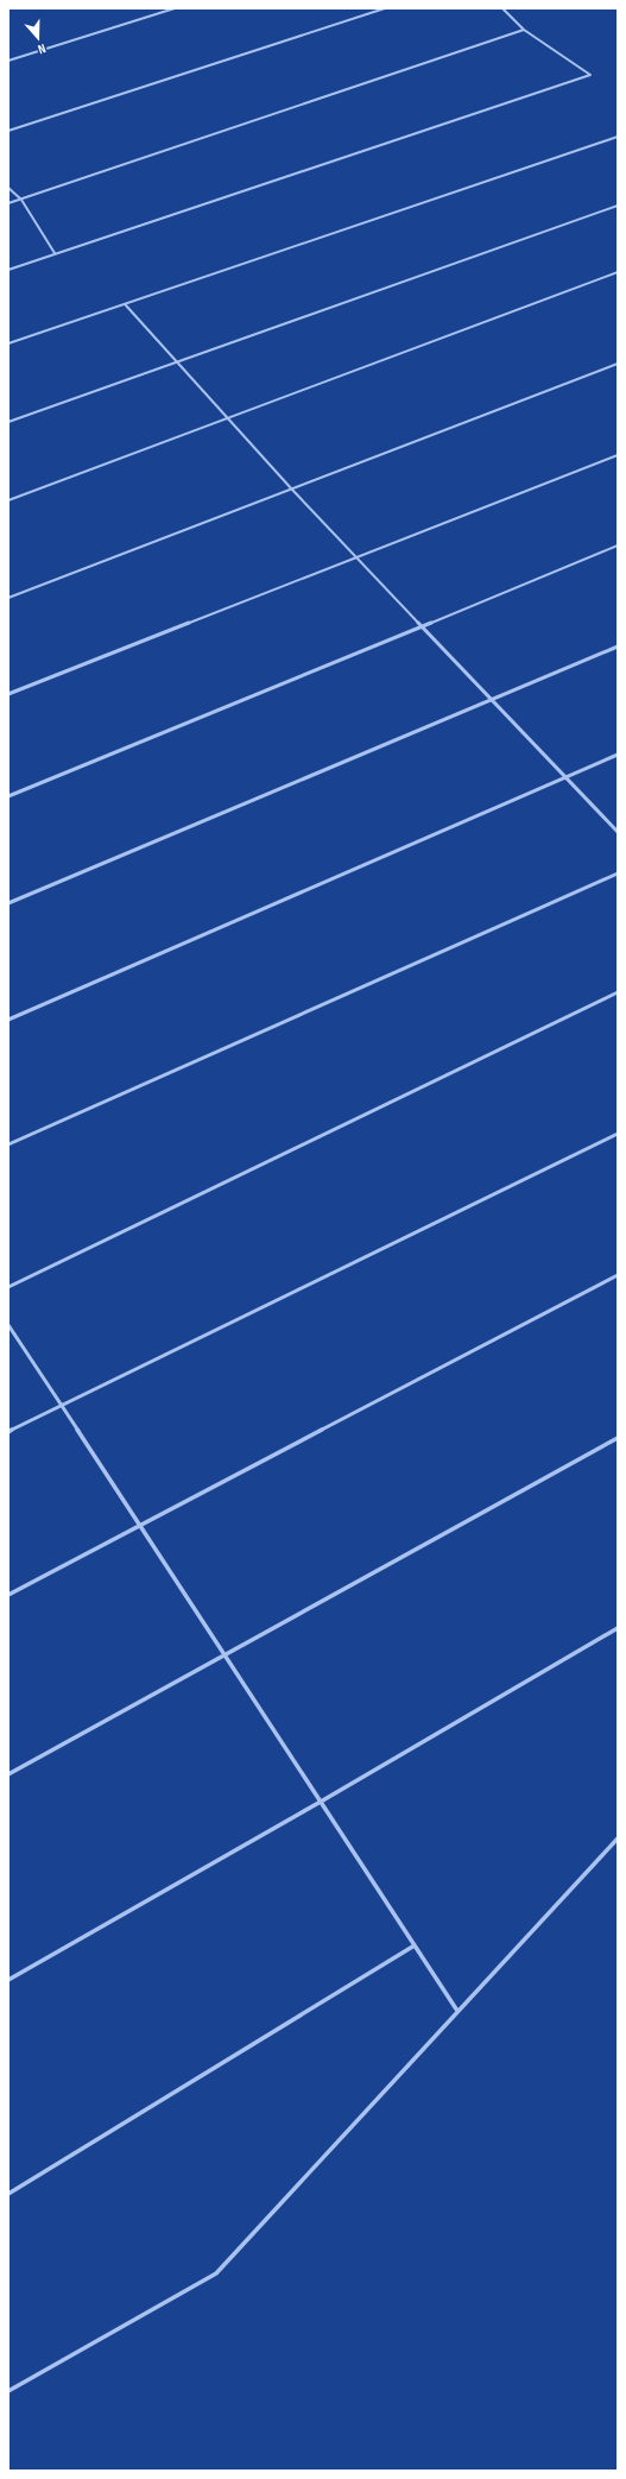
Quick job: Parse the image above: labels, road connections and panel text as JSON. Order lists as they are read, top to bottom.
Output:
{
  "north": "bottom"
}
